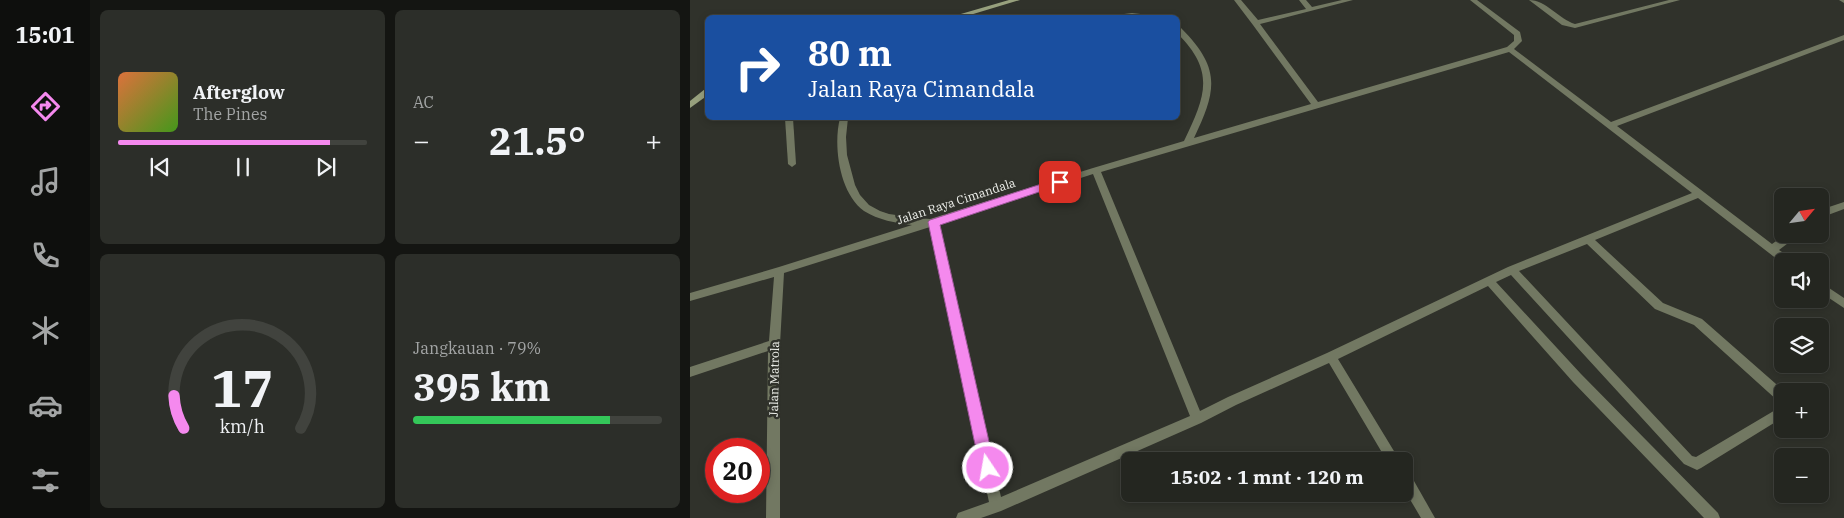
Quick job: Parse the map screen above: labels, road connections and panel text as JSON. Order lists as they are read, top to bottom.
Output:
{
  "streets": {
    "lane": ["Jalan Raya Cimandala", "Jalan Matrola"]
  },
  "crossings": [
    ["Jalan Raya Cimandala", "Jalan Matrola"]
  ],
  "north": "top right",
  "page": {
    "tabs": "15:01",
    "tile": [
      "AC",
      ["Jangkauan · 79%", "395 km"]
    ],
    "turn": ["80 m", "Jalan Raya Cimandala"],
    "song": ["Afterglow", "The Pines"],
    "heat": ["−", "21.5°", "+"],
    "map_buttons": ["+", "−"],
    "limit": "20",
    "trip": "15:02 · 1 mnt · 120 m",
    "gauge": ["17", "km/h"]
  }
}
